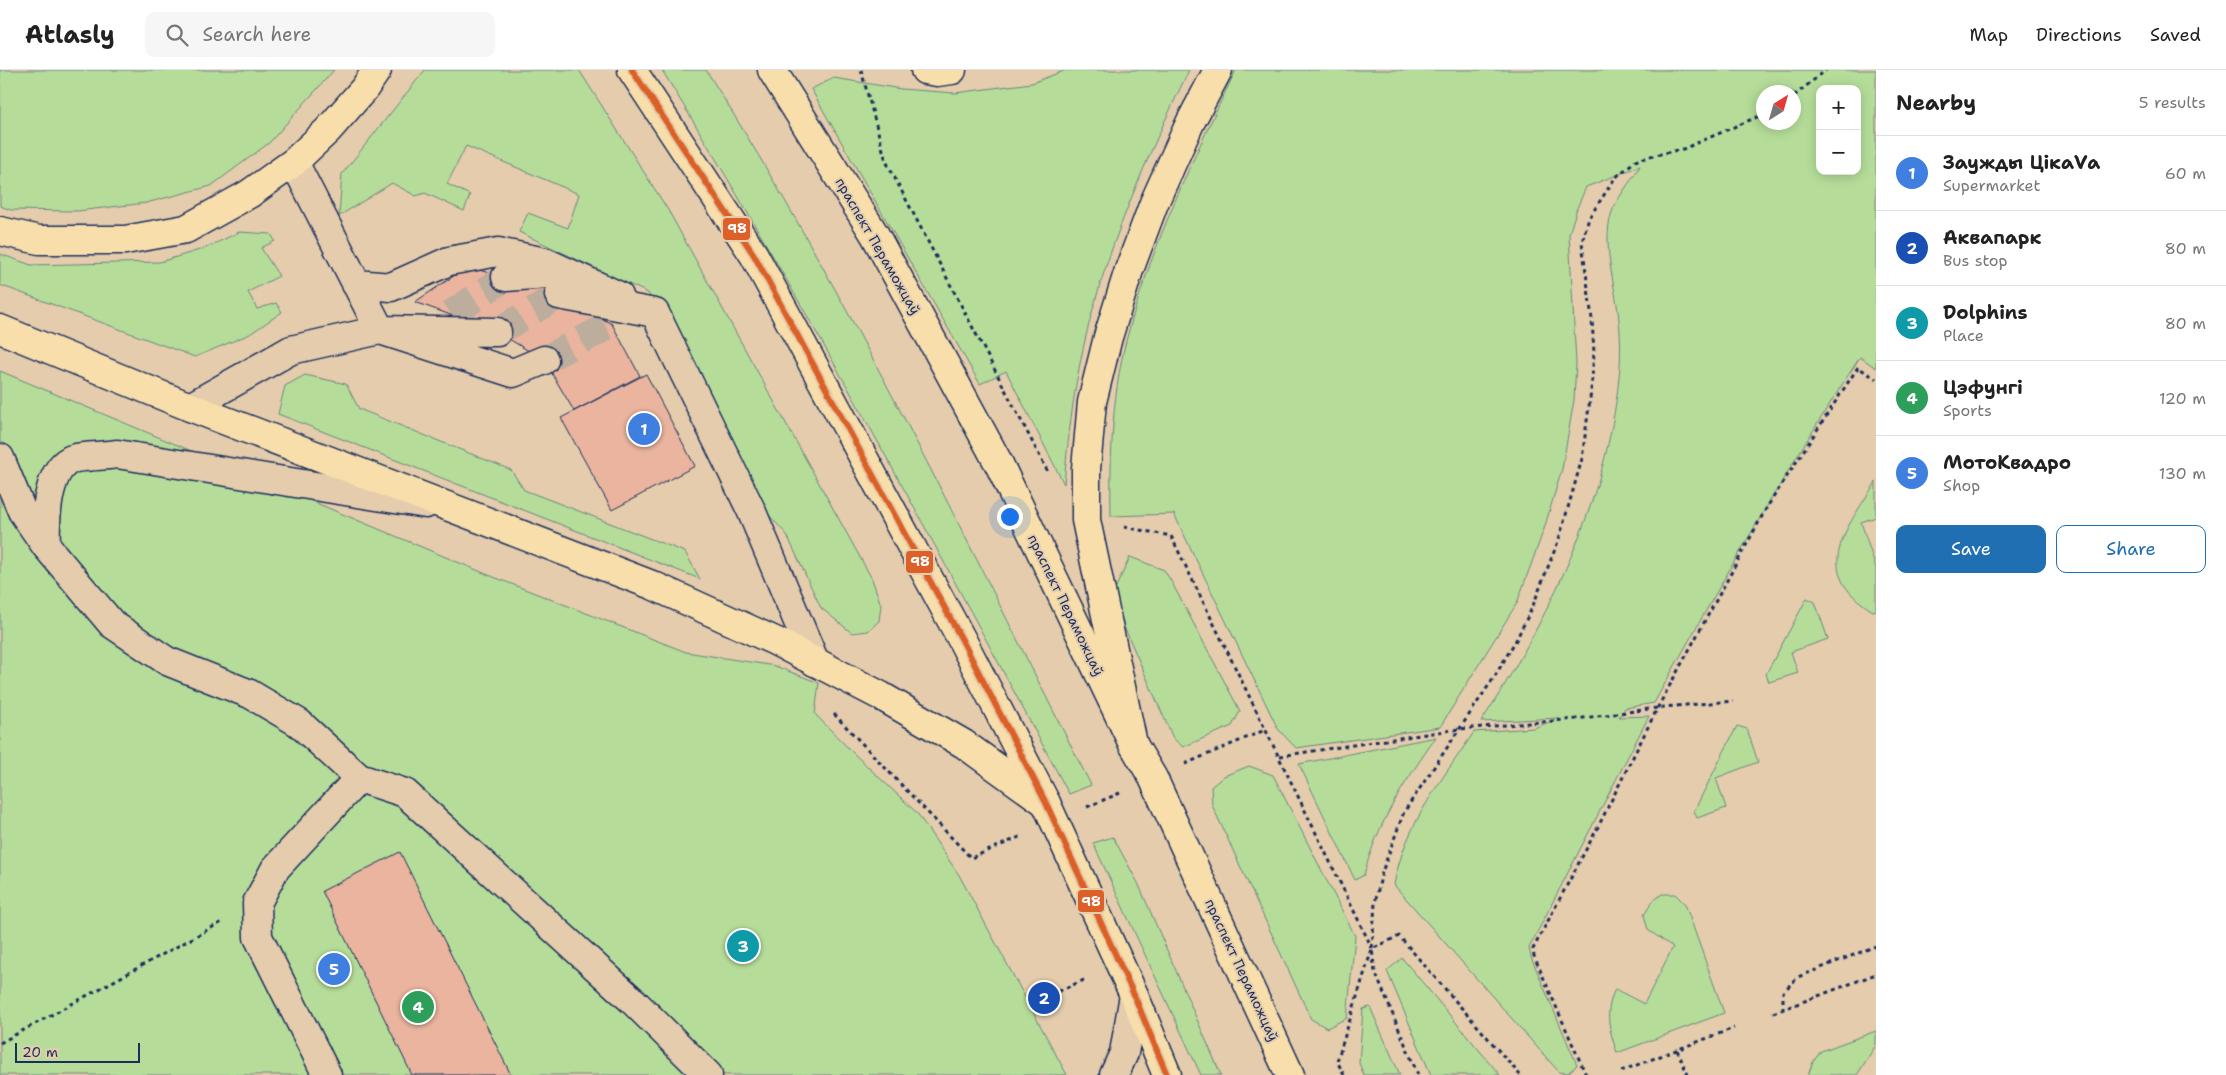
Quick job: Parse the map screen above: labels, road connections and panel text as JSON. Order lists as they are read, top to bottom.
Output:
{
  "streets": {
    "main road": ["праспект Пераможцаў"]
  },
  "lines": ["transit line 98"],
  "scale_bar": "20 m",
  "north": "top right",
  "page": {
    "header": "Atlasly",
    "search": "Search here",
    "nav": ["Map", "Directions", "Saved"],
    "heading": ["Nearby", "5 results"],
    "map_buttons": ["+", "−"],
    "list": [
      {
        "mark": "1",
        "name": "Заужды ЦікаVа",
        "note": "Supermarket",
        "value": "60 m"
      },
      {
        "mark": "2",
        "name": "Аквапарк",
        "note": "Bus stop",
        "value": "80 m"
      },
      {
        "mark": "3",
        "name": "Dolphins",
        "note": "Place",
        "value": "80 m"
      },
      {
        "mark": "4",
        "name": "Цэфунгі",
        "note": "Sports",
        "value": "120 m"
      },
      {
        "mark": "5",
        "name": "МотоКвадро",
        "note": "Shop",
        "value": "130 m"
      }
    ],
    "pins": [
      "1",
      "3",
      "5",
      "2",
      "4"
    ],
    "buttons": ["Save", "Share"],
    "scale": "20 m"
  }
}
